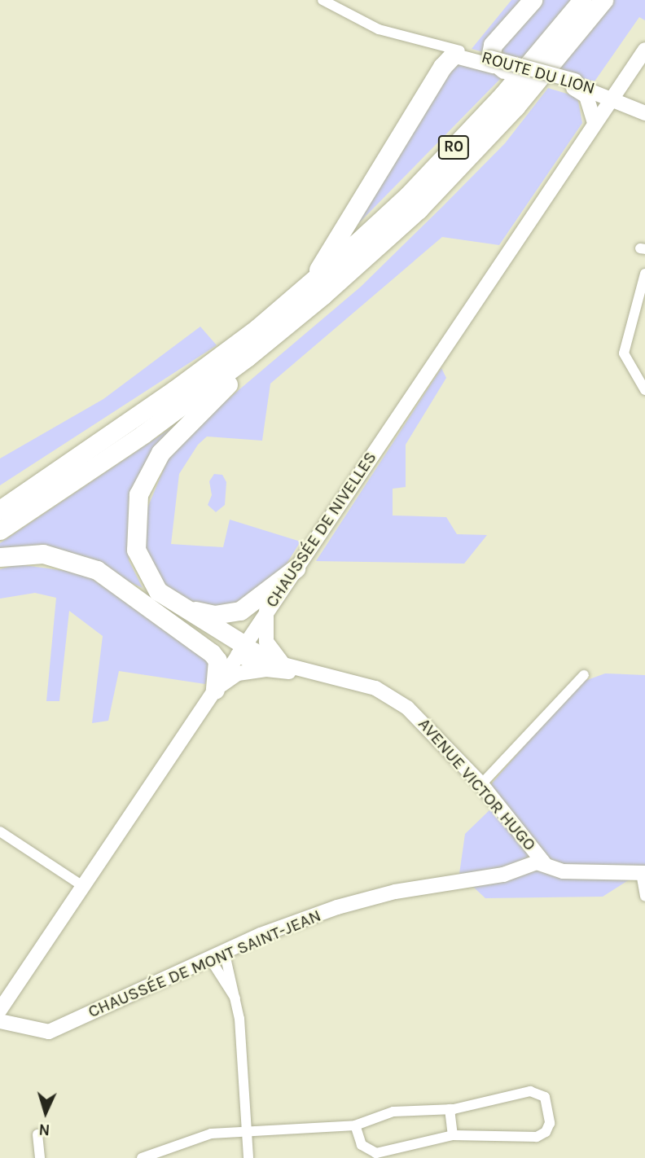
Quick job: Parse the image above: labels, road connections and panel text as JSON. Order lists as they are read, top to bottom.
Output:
{
  "streets": {
    "highway": ["R0"],
    "main road": [
      "ROUTE DU LION",
      "CHAUSSÉE DE NIVELLES",
      "AVENUE VICTOR HUGO",
      "CHAUSSÉE DE MONT SAINT-JEAN"
    ]
  },
  "crossings": [
    ["ROUTE DU LION", "CHAUSSÉE DE NIVELLES"],
    ["CHAUSSÉE DE NIVELLES", "AVENUE VICTOR HUGO"],
    ["AVENUE VICTOR HUGO", "CHAUSSÉE DE MONT SAINT-JEAN"]
  ],
  "north": "bottom"
}
